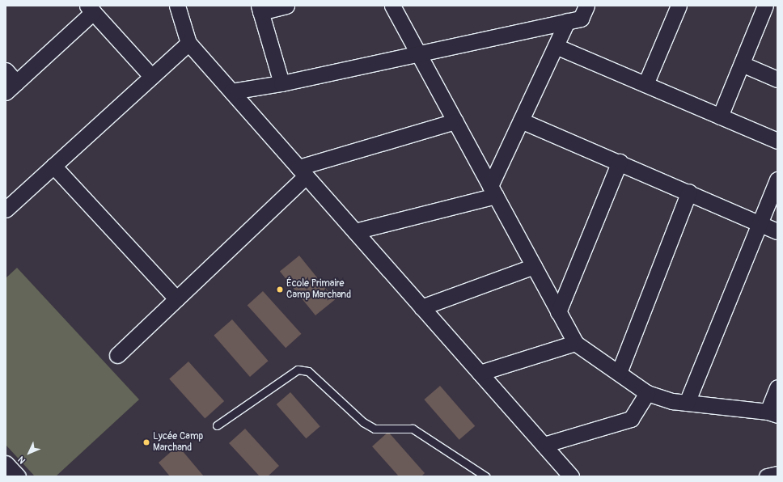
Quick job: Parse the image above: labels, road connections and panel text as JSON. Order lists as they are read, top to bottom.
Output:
{
  "places": ["École Primaire Camp Marchand", "Lycée Camp Marchand"],
  "north": "bottom left"
}
